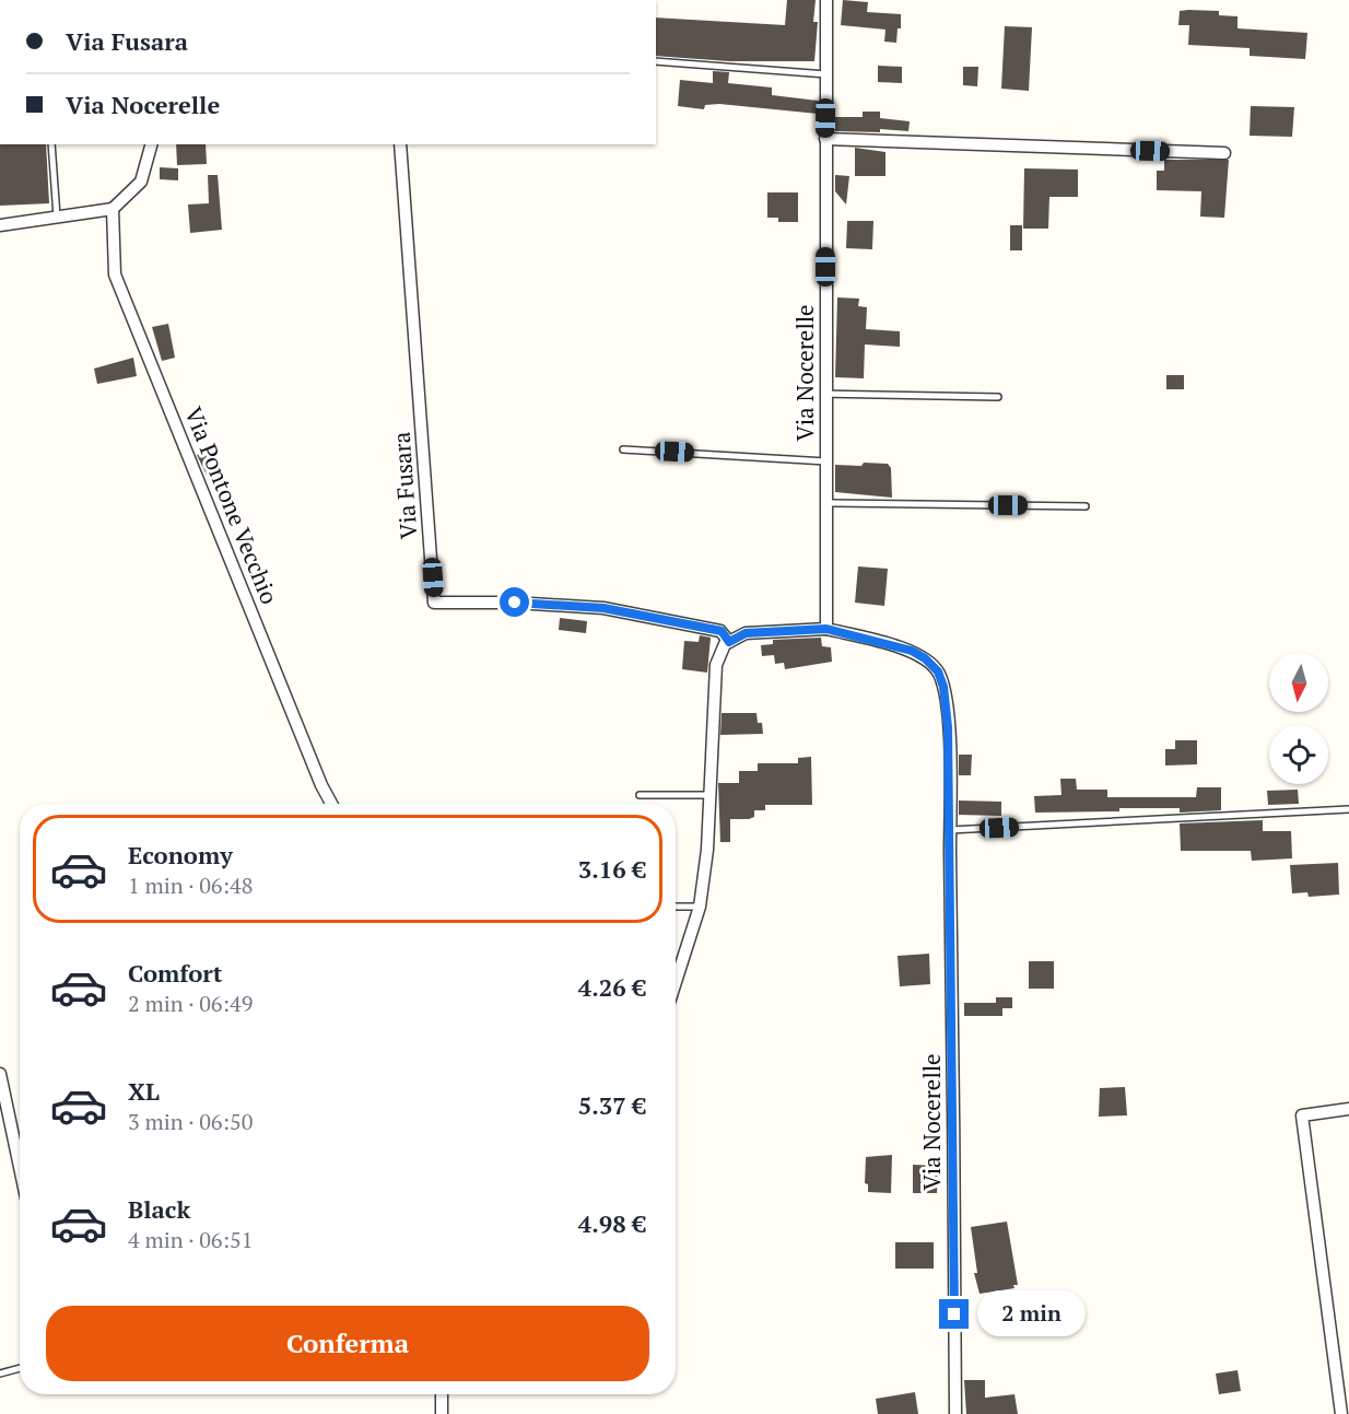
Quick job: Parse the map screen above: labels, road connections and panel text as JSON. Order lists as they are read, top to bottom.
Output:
{
  "streets": {
    "street": ["Via Nocerelle", "Via Fusara", "Via Pontone Vecchio"]
  },
  "crossings": [
    ["Via Nocerelle", "Via Fusara"]
  ],
  "north": "bottom",
  "page": {
    "banner": ["Via Fusara", "Via Nocerelle"],
    "list": [
      {
        "name": "Economy",
        "note": "1 min · 06:48",
        "value": "3.16 €"
      },
      {
        "name": "Comfort",
        "note": "2 min · 06:49",
        "value": "4.26 €"
      },
      {
        "name": "XL",
        "note": "3 min · 06:50",
        "value": "5.37 €"
      },
      {
        "name": "Black",
        "note": "4 min · 06:51",
        "value": "4.98 €"
      }
    ],
    "bubble": "2 min",
    "buttons": "Conferma"
  }
}
